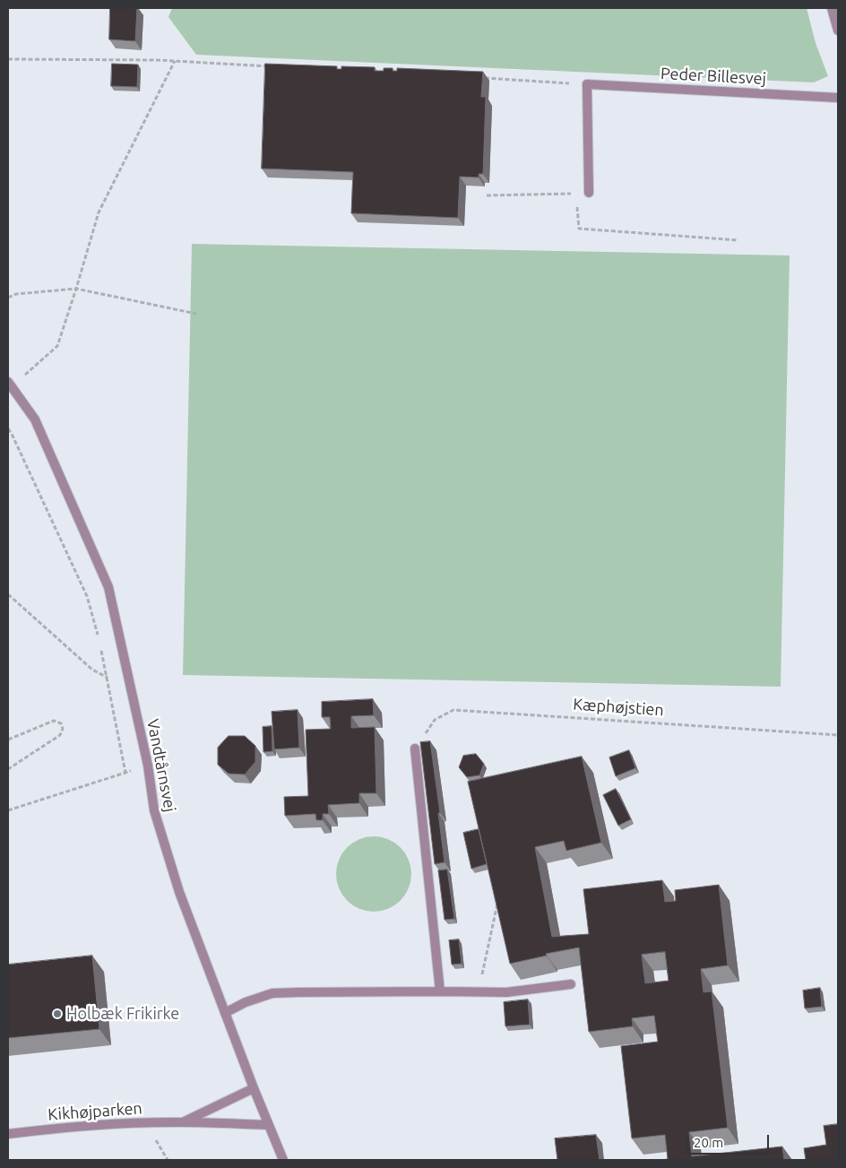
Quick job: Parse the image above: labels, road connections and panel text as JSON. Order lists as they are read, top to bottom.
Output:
{
  "streets": {
    "street": ["Peder Billesvej", "Vandtårnsvej", "Kikhøjparken"],
    "path": ["Kæphøjstien"]
  },
  "crossings": [
    ["Vandtårnsvej", "Kikhøjparken"]
  ],
  "places": ["Holbæk Frikirke"],
  "scale_bar": "20 m"
}
